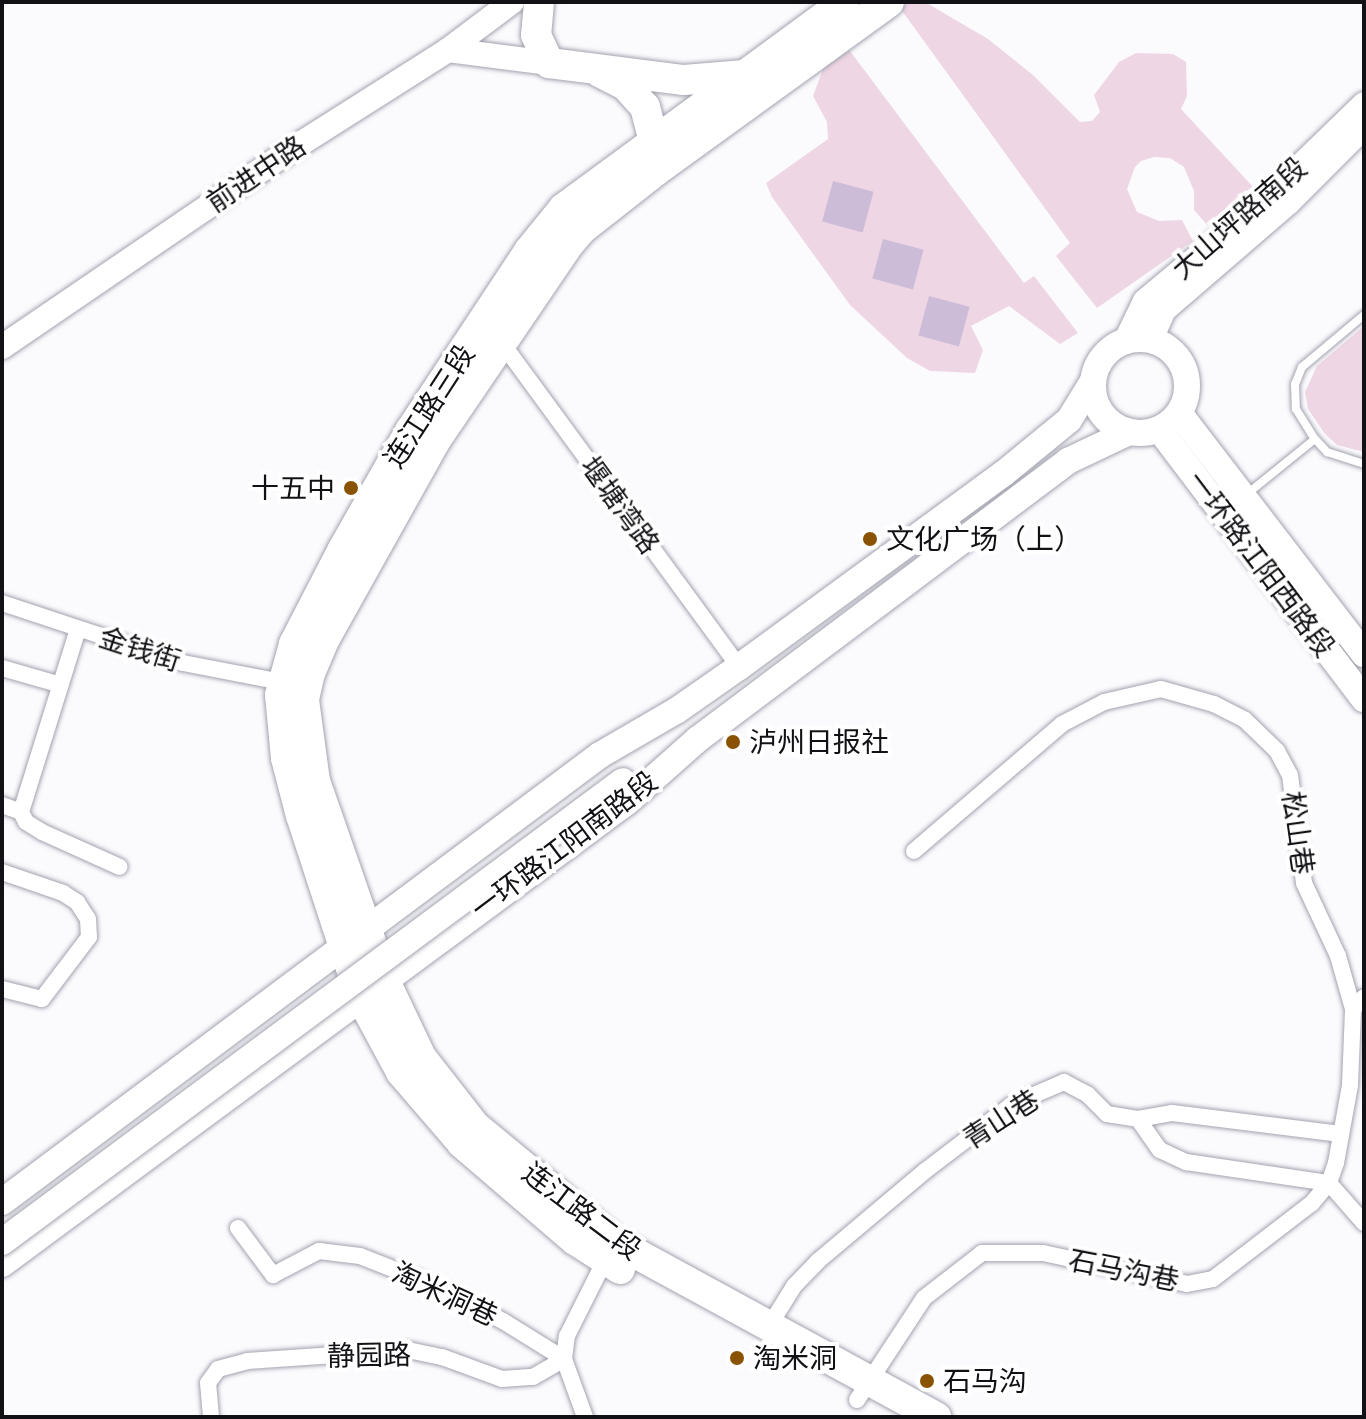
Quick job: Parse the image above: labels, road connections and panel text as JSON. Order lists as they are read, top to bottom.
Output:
{
  "streets": {
    "highway": ["连江路三段", "连江路二段"],
    "main road": ["一环路江阳西路段", "一环路江阳南路段"],
    "street": [
      "前进中路",
      "大山坪路南段",
      "堰塘湾路",
      "金钱街",
      "松山巷",
      "青山巷",
      "石马沟巷",
      "淘米洞巷",
      "静园路"
    ]
  },
  "crossings": [
    ["大山坪路南段", "一环路江阳西路段"],
    ["大山坪路南段", "一环路江阳南路段"],
    ["连江路三段", "堰塘湾路"],
    ["连江路三段", "金钱街"],
    ["连江路三段", "一环路江阳南路段"],
    ["连江路三段", "连江路二段"],
    ["堰塘湾路", "一环路江阳南路段"],
    ["一环路江阳西路段", "一环路江阳南路段"],
    ["一环路江阳南路段", "连江路二段"],
    ["青山巷", "连江路二段"],
    ["连江路二段", "石马沟巷"],
    ["淘米洞巷", "静园路"]
  ],
  "places": [
    "十五中",
    "文化广场（上）",
    "泸州日报社",
    "淘米洞",
    "石马沟"
  ]
}
